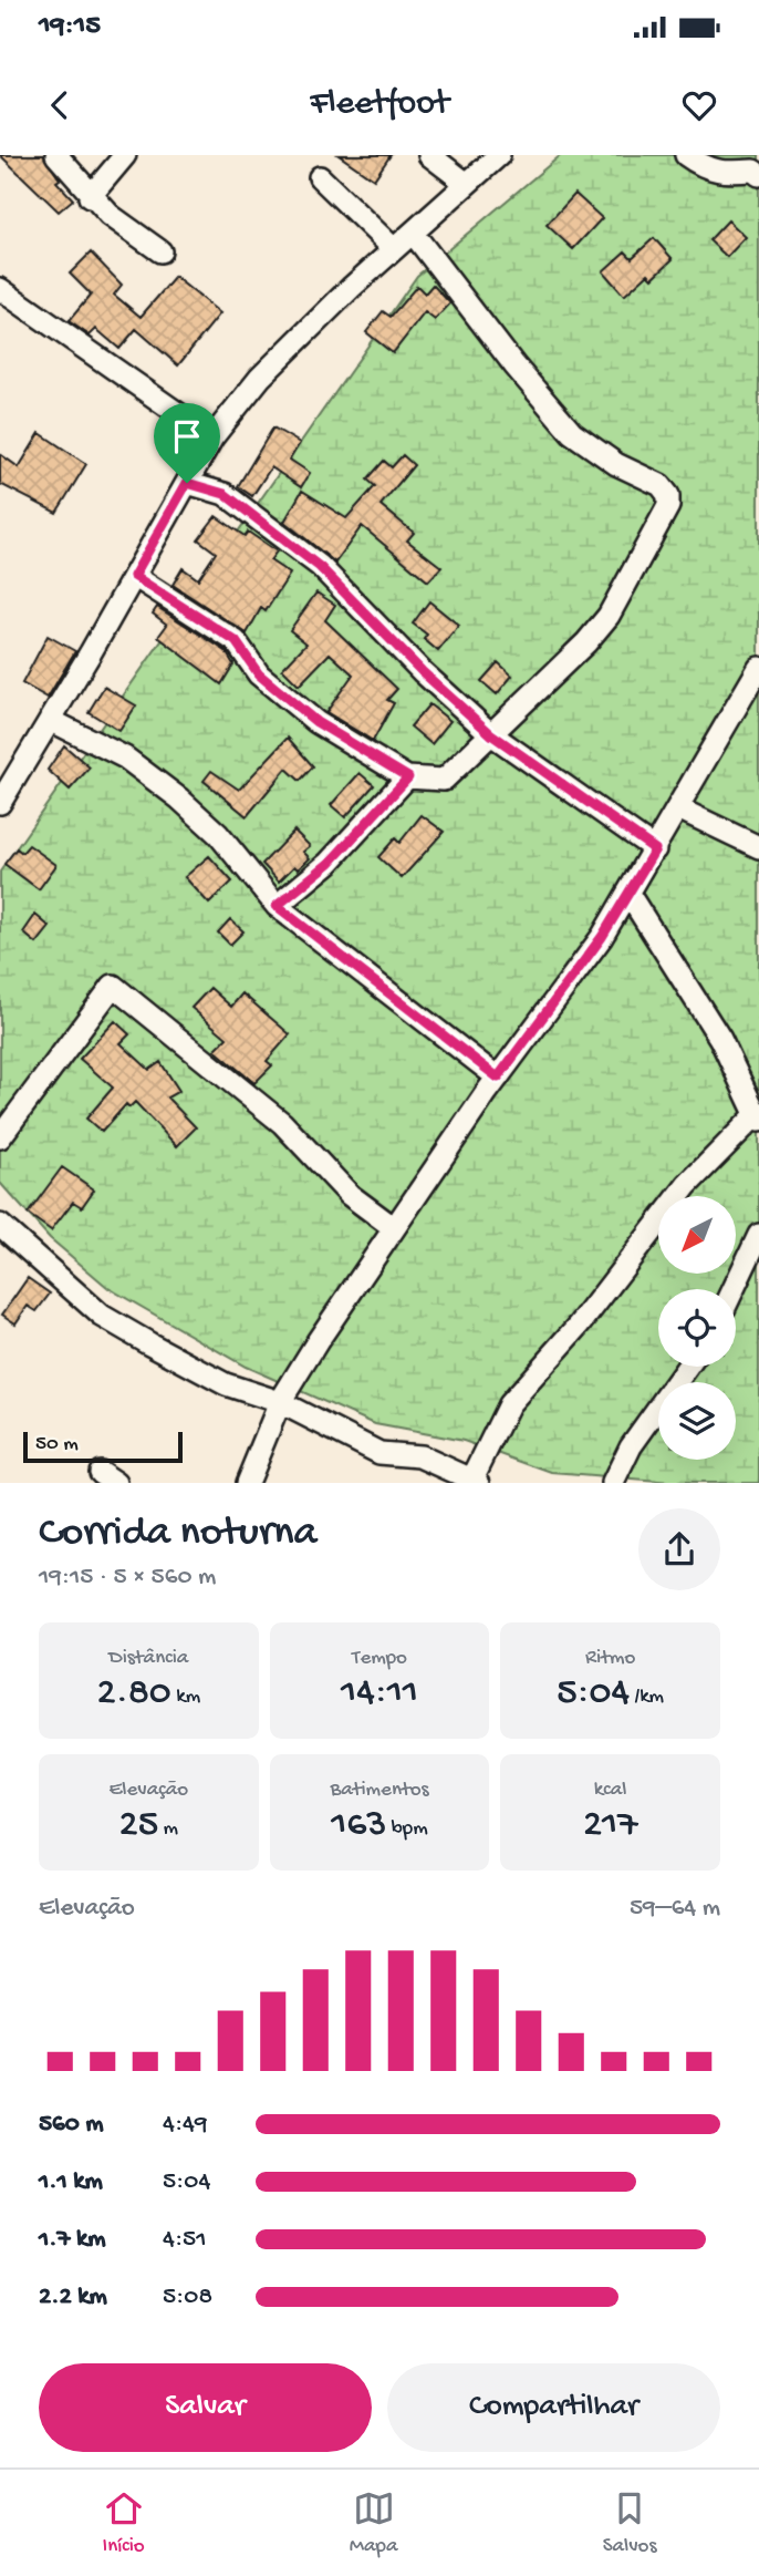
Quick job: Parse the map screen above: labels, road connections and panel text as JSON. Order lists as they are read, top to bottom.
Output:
{
  "scale_bar": "50 m",
  "north": "bottom left",
  "page": {
    "status": "19:15",
    "header": "Fleetfoot",
    "scale": "50 m",
    "heading": ["Corrida noturna", "19:15 · 5 × 560 m"],
    "stats": [
      ["Distância", "2.80 km"],
      ["Tempo", "14:11"],
      ["Ritmo", "5:04 /km"],
      ["Elevação", "25 m"],
      ["Batimentos", "163 bpm"],
      ["kcal", "217"]
    ],
    "chart": ["Elevação", "59–64 m"],
    "list": [
      {
        "name": "560 m",
        "note": "4:49"
      },
      {
        "name": "1.1 km",
        "note": "5:04"
      },
      {
        "name": "1.7 km",
        "note": "4:51"
      },
      {
        "name": "2.2 km",
        "note": "5:08"
      }
    ],
    "buttons": ["Salvar", "Compartilhar"],
    "tabs": ["Início", "Mapa", "Salvos"]
  }
}
